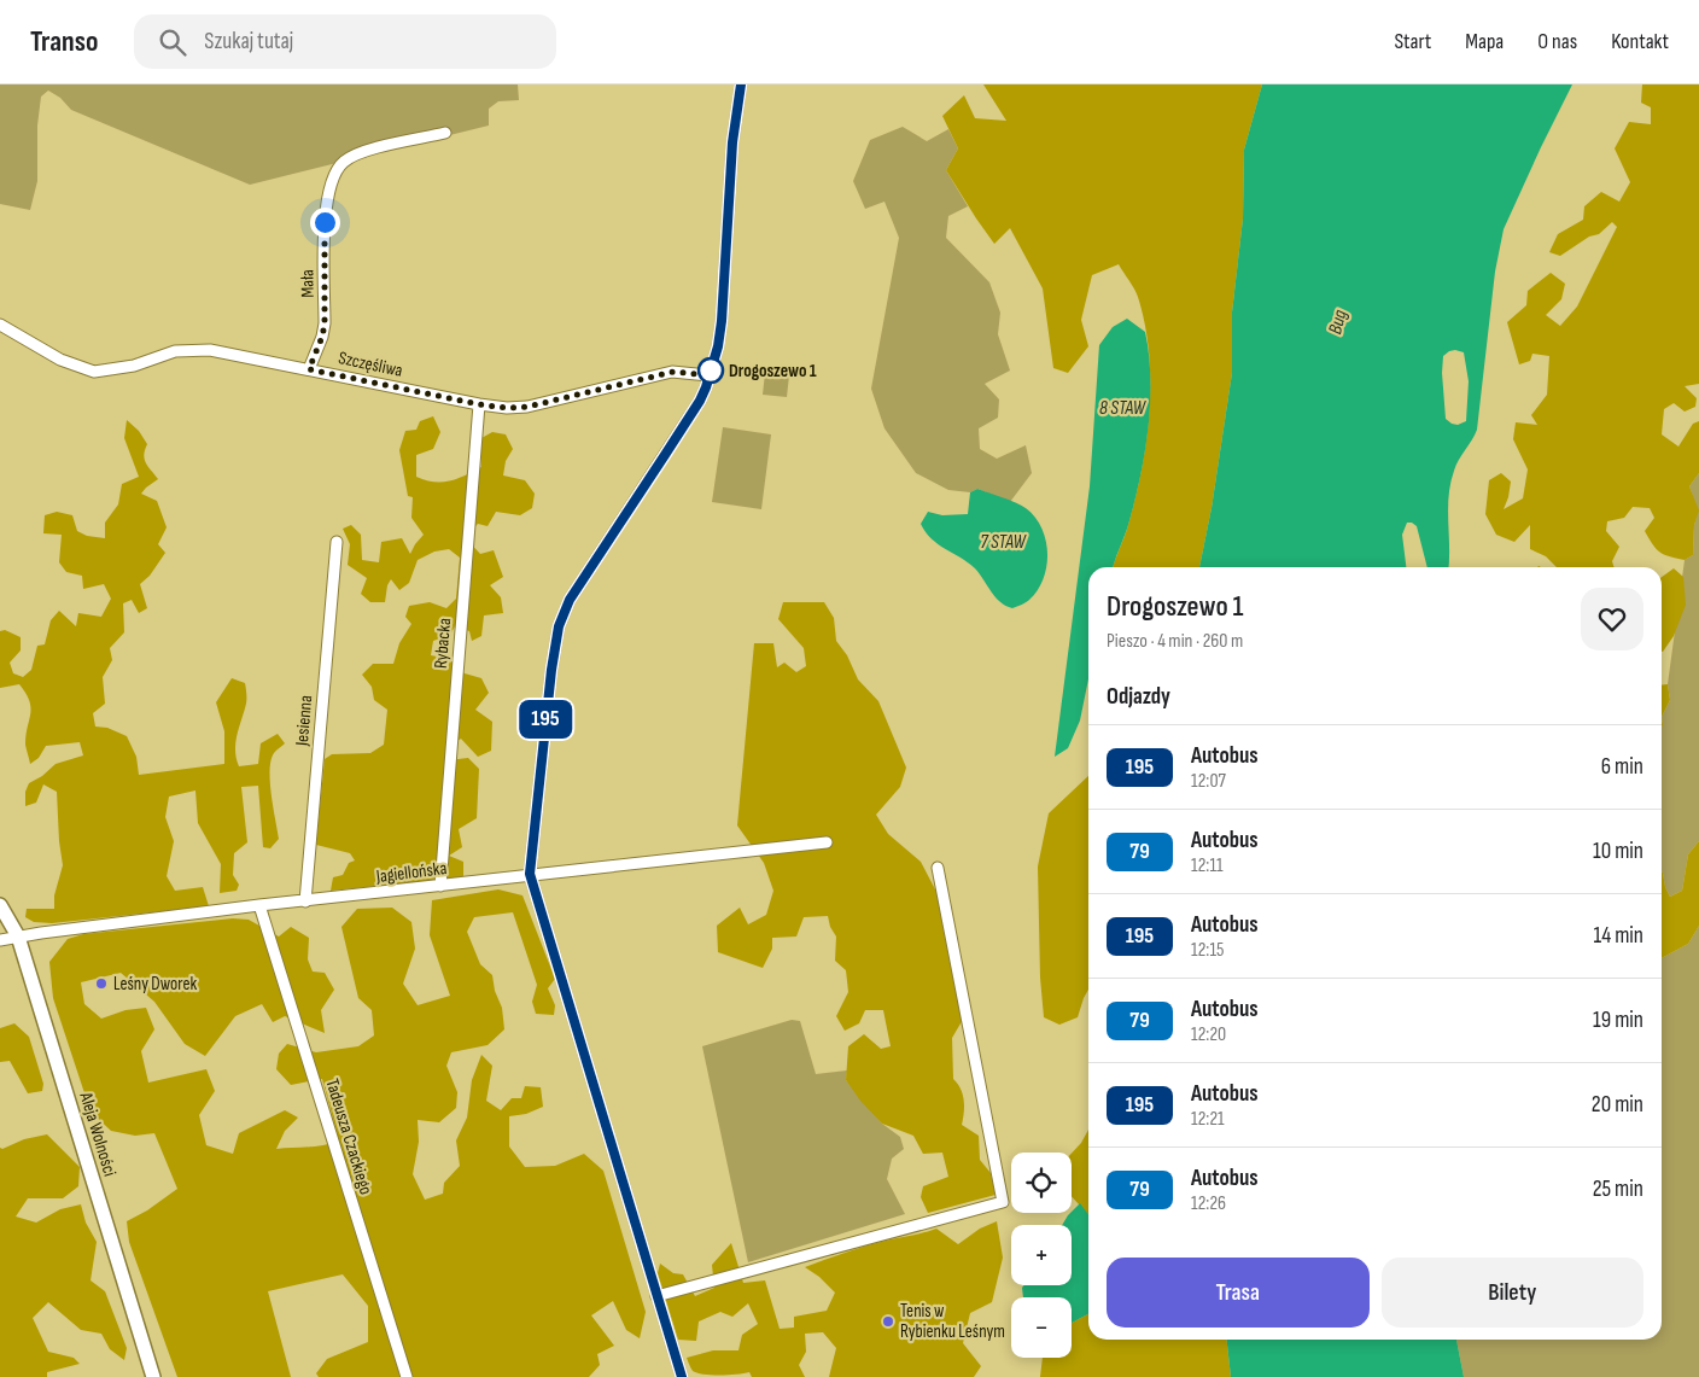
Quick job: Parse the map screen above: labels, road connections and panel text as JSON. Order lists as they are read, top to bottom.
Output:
{
  "streets": {
    "street": [
      "Mała",
      "Szczęśliwa",
      "Rybacka",
      "Jesienna",
      "Jagiellońska",
      "Aleja Wolności",
      "Tadeusza Czackiego"
    ]
  },
  "crossings": [
    ["Mała", "Szczęśliwa"],
    ["Szczęśliwa", "Rybacka"],
    ["Rybacka", "Jagiellońska"],
    ["Jesienna", "Jagiellońska"],
    ["Jagiellońska", "Aleja Wolności"],
    ["Jagiellońska", "Tadeusza Czackiego"]
  ],
  "water": ["Bug", "8 STAW", "7 STAW"],
  "places": ["Drogoszewo 1", "Leśny Dworek", "Tenis w Rybienku Leśnym"],
  "lines": ["bus line 195"],
  "page": {
    "header": "Transo",
    "search": "Szukaj tutaj",
    "nav": [
      "Start",
      "Mapa",
      "O nas",
      "Kontakt"
    ],
    "on_map": "195",
    "heading": [
      ["Drogoszewo 1", "Pieszo · 4 min · 260 m"],
      "Odjazdy"
    ],
    "list": [
      {
        "mark": "195",
        "name": "Autobus",
        "note": "12:07",
        "value": "6 min"
      },
      {
        "mark": "79",
        "name": "Autobus",
        "note": "12:11",
        "value": "10 min"
      },
      {
        "mark": "195",
        "name": "Autobus",
        "note": "12:15",
        "value": "14 min"
      },
      {
        "mark": "79",
        "name": "Autobus",
        "note": "12:20",
        "value": "19 min"
      },
      {
        "mark": "195",
        "name": "Autobus",
        "note": "12:21",
        "value": "20 min"
      },
      {
        "mark": "79",
        "name": "Autobus",
        "note": "12:26",
        "value": "25 min"
      }
    ],
    "map_buttons": ["+", "−"],
    "buttons": ["Trasa", "Bilety"]
  }
}
